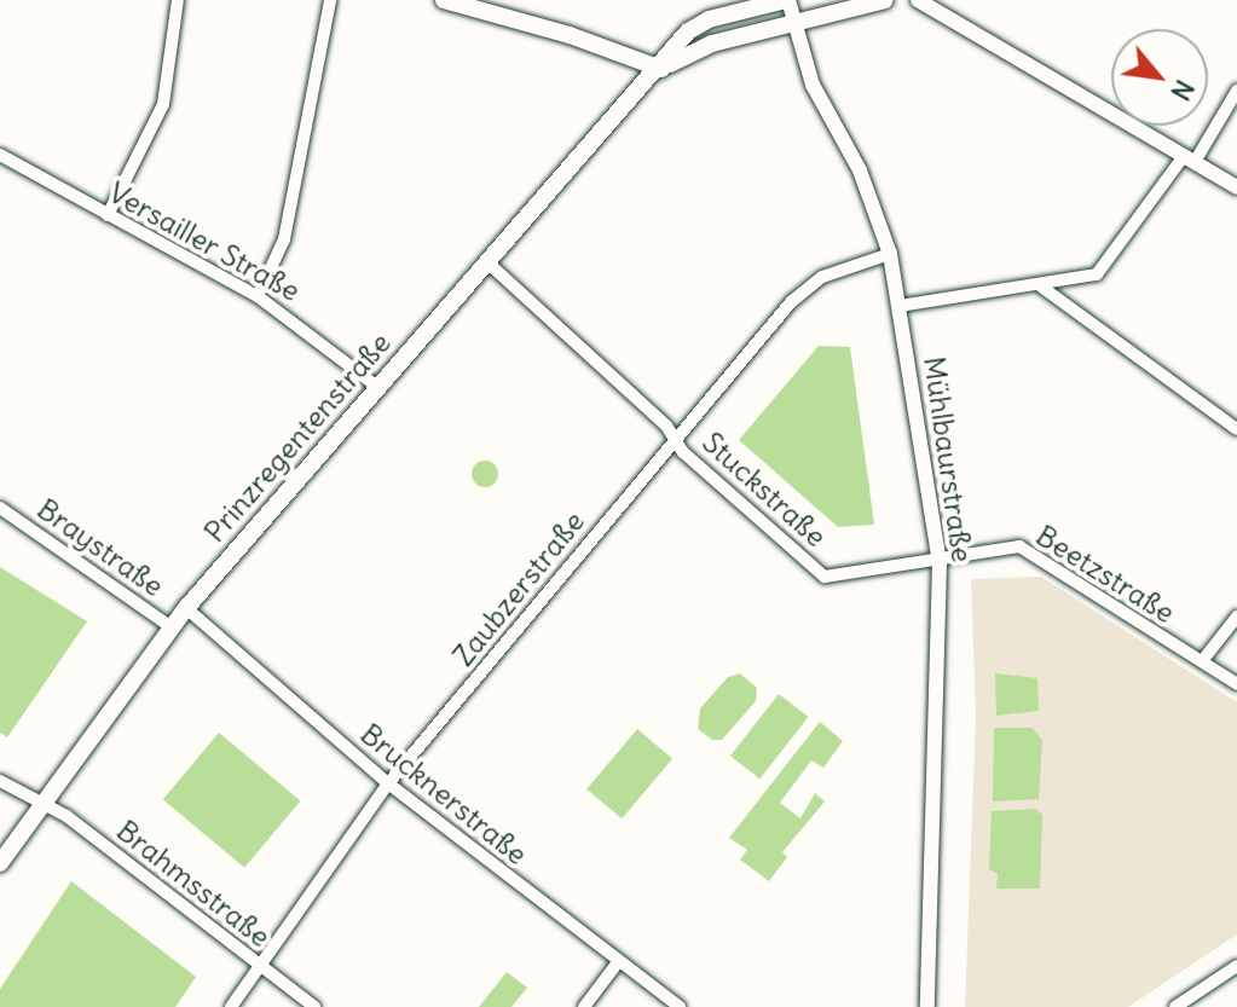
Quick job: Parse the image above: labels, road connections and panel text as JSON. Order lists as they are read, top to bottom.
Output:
{
  "streets": {
    "main road": ["Prinzregentenstraße"],
    "street": [
      "Versailler Straße",
      "Mühlbaurstraße",
      "Stuckstraße",
      "Braystraße",
      "Beetzstraße",
      "Zaubzerstraße",
      "Brucknerstraße",
      "Brahmsstraße"
    ]
  },
  "crossings": [
    ["Versailler Straße", "Prinzregentenstraße"],
    ["Prinzregentenstraße", "Mühlbaurstraße"],
    ["Prinzregentenstraße", "Stuckstraße"],
    ["Prinzregentenstraße", "Braystraße"],
    ["Prinzregentenstraße", "Brucknerstraße"],
    ["Prinzregentenstraße", "Brahmsstraße"],
    ["Mühlbaurstraße", "Stuckstraße"],
    ["Mühlbaurstraße", "Beetzstraße"],
    ["Mühlbaurstraße", "Zaubzerstraße"],
    ["Stuckstraße", "Beetzstraße"],
    ["Stuckstraße", "Zaubzerstraße"],
    ["Zaubzerstraße", "Brucknerstraße"],
    ["Zaubzerstraße", "Brahmsstraße"]
  ],
  "north": "bottom right"
}
